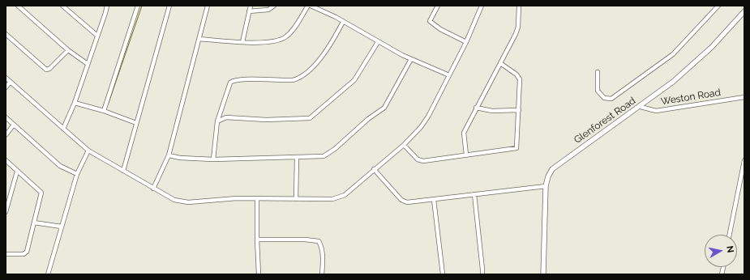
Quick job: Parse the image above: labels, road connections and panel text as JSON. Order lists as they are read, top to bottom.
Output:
{
  "streets": {
    "street": ["Weston Road", "Glenforest Road"]
  },
  "crossings": [
    ["Weston Road", "Glenforest Road"]
  ],
  "north": "right"
}
